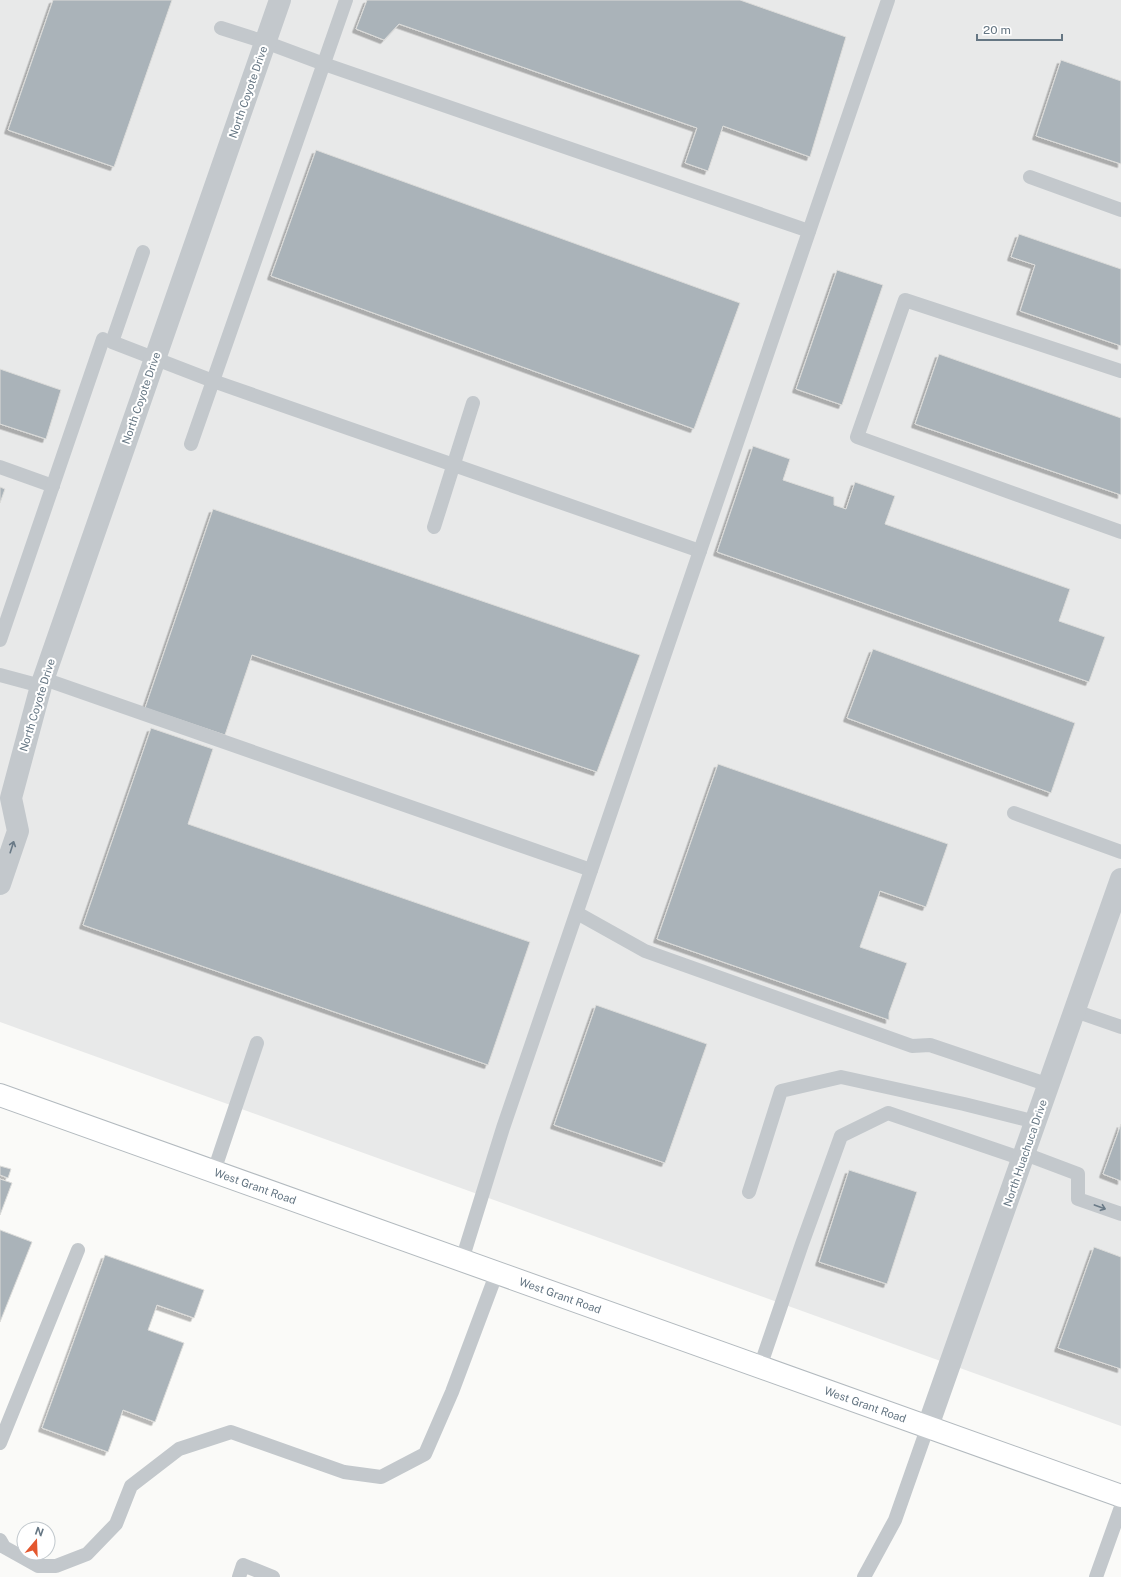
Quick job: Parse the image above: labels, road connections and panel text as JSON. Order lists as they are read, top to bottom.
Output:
{
  "streets": {
    "main road": ["West Grant Road"],
    "street": ["North Coyote Drive", "North Huachuca Drive"]
  },
  "crossings": [
    ["North Huachuca Drive", "West Grant Road"]
  ],
  "scale_bar": "20 m",
  "north": "top"
}
